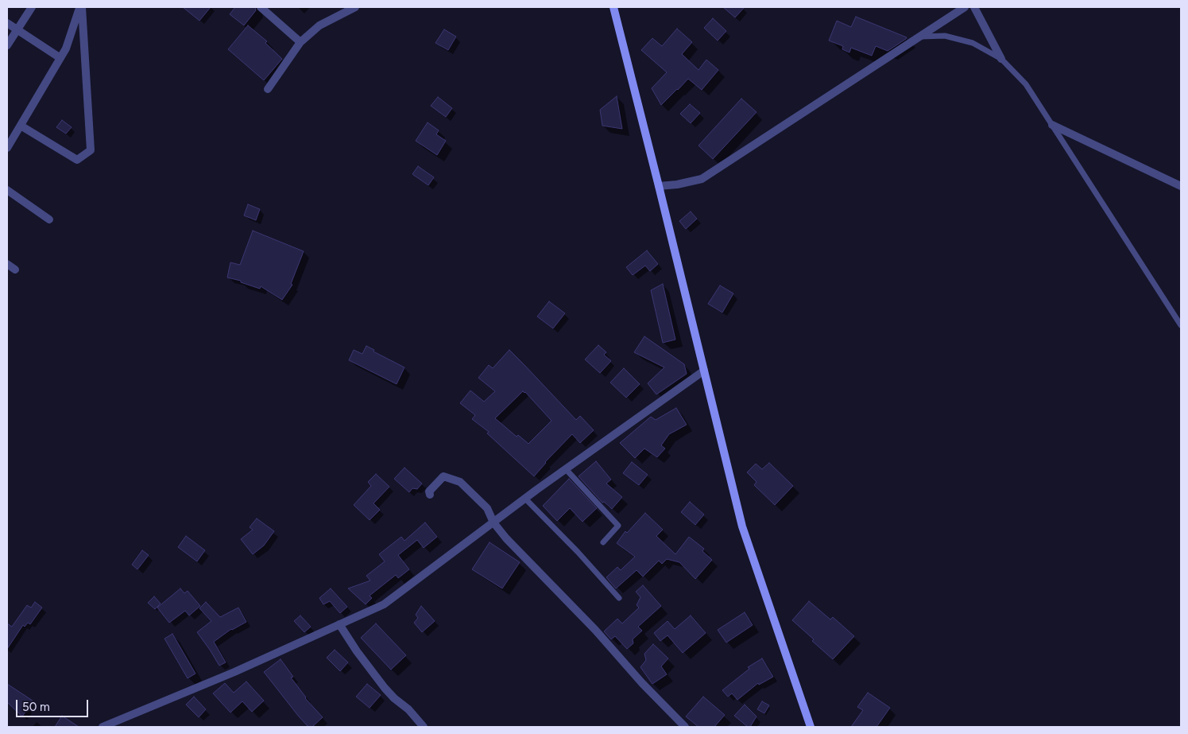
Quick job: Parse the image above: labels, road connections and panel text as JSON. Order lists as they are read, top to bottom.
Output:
{
  "scale_bar": "50 m"
}
